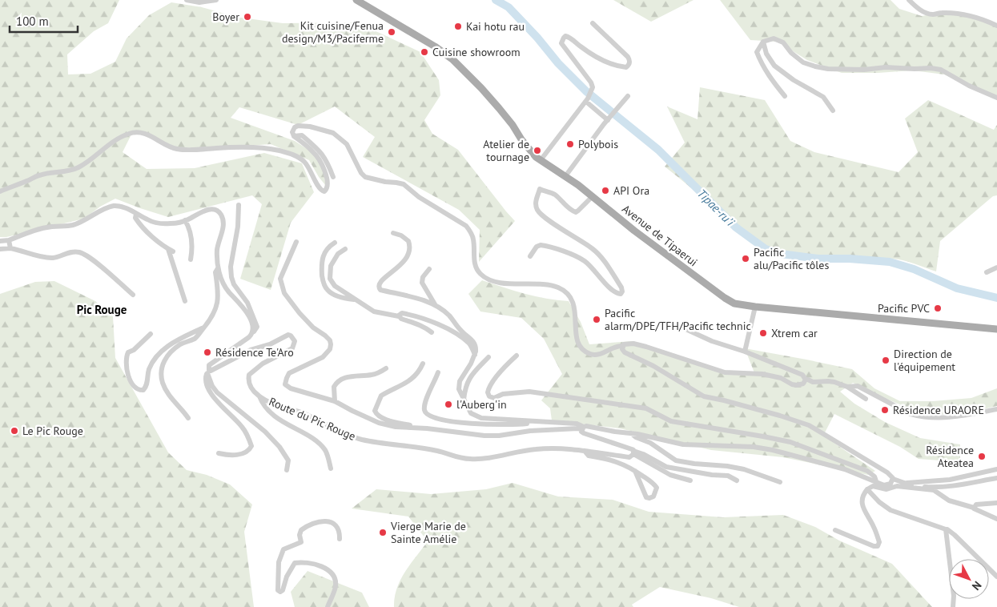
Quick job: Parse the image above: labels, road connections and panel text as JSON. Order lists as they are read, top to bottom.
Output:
{
  "streets": {
    "main road": ["Avenue de Tipaerui"],
    "street": ["Route du Pic Rouge"]
  },
  "districts": ["Pic Rouge"],
  "water": ["Tipae-ru’i"],
  "places": [
    "Boyer",
    "Kai hotu rau",
    "Kit cuisine/Fenua design/M3/Paciferme",
    "Cuisine showroom",
    "Polybois",
    "Atelier de tournage",
    "API Ora",
    "Pacific alu/Pacific tôles",
    "Pacific PVC",
    "Pacific alarm/DPE/TFH/Pacific technic",
    "Xtrem car",
    "Résidence Te'Aro",
    "Direction de l'équipement",
    "l'Auberg'in",
    "Résidence URAORE",
    "Le Pic Rouge",
    "Résidence Ateatea",
    "Vierge Marie de Sainte Amélie"
  ],
  "scale_bar": "100 m",
  "north": "bottom right"
}
